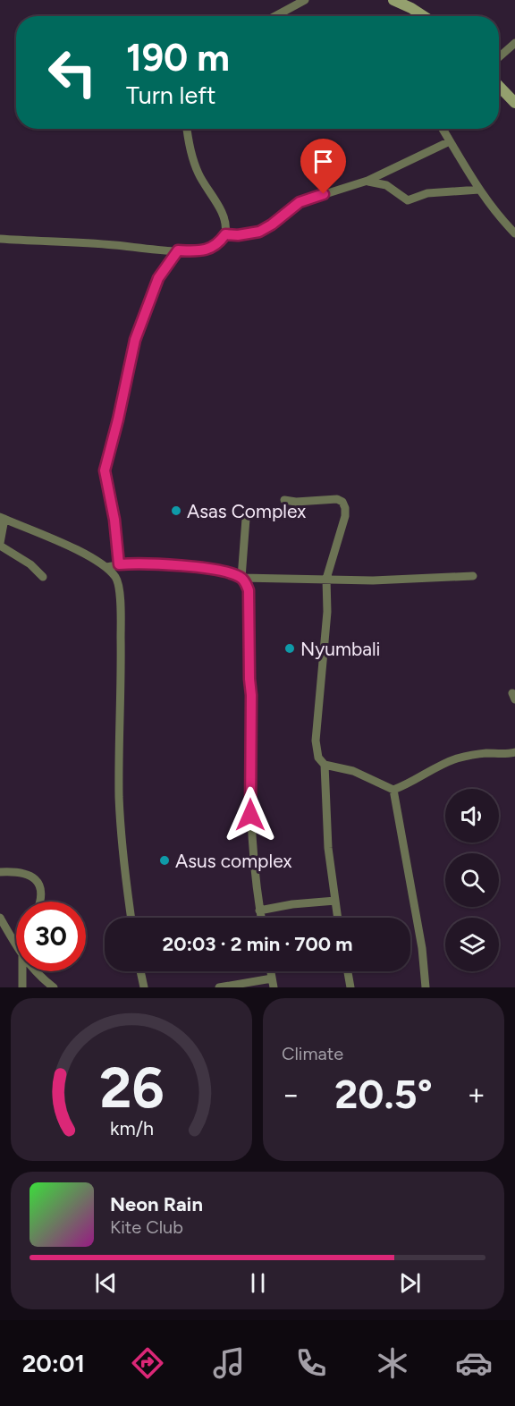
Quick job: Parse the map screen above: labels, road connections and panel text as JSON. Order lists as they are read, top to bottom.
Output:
{
  "places": ["Asas Complex", "Nyumbali", "Asus complex"],
  "page": {
    "turn": ["190 m", "Turn left"],
    "limit": "30",
    "trip": "20:03 · 2 min · 700 m",
    "tile": "Climate",
    "heat": ["−", "20.5°", "+"],
    "song": ["Neon Rain", "Kite Club"],
    "tabs": "20:01",
    "gauge": ["26", "km/h"]
  }
}
